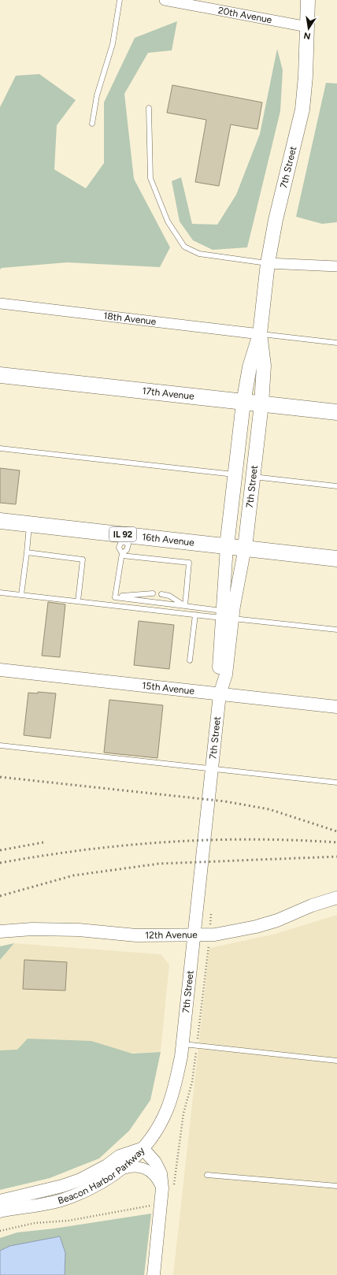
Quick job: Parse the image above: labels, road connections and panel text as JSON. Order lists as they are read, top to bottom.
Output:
{
  "streets": {
    "main road": [
      "7th Street",
      "17th Avenue",
      "IL 92",
      "16th Avenue"
    ],
    "street": [
      "20th Avenue",
      "18th Avenue",
      "15th Avenue",
      "12th Avenue",
      "Beacon Harbor Parkway"
    ]
  },
  "crossings": [
    ["20th Avenue", "7th Street"],
    ["7th Street", "18th Avenue"],
    ["7th Street", "17th Avenue"],
    ["7th Street", "16th Avenue"],
    ["7th Street", "15th Avenue"],
    ["7th Street", "12th Avenue"],
    ["7th Street", "Beacon Harbor Parkway"]
  ],
  "north": "bottom"
}
